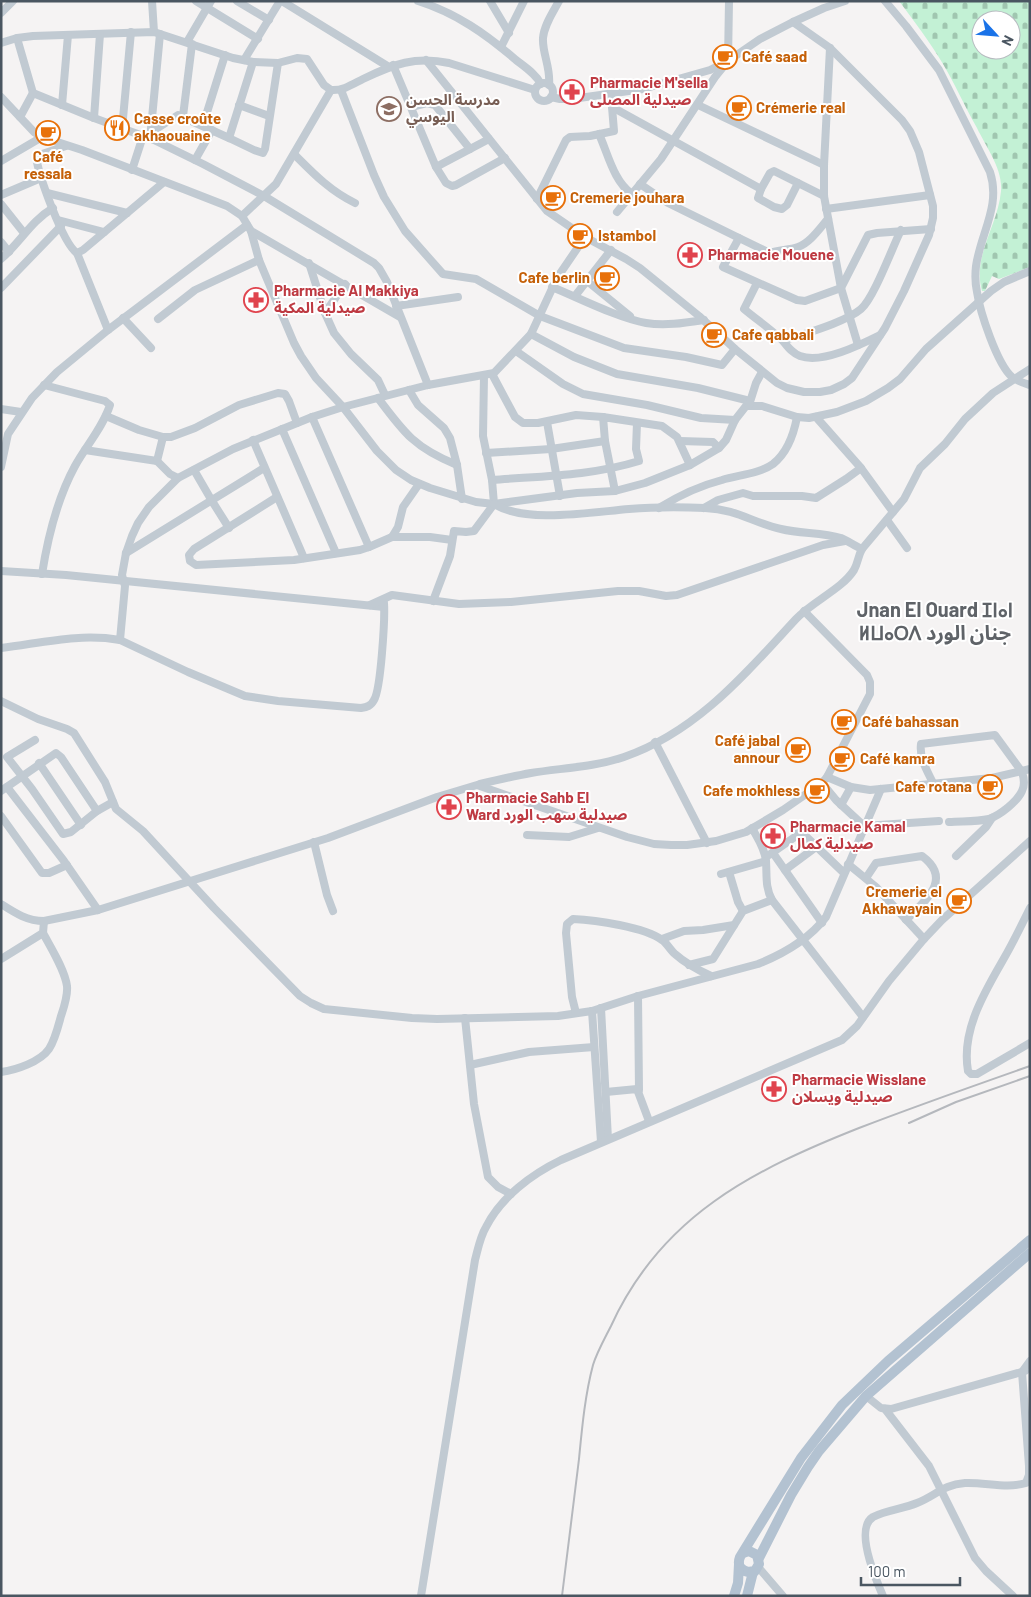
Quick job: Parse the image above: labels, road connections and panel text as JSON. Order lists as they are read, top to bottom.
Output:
{
  "districts": ["Jnan El Ouard ⵊⵏⴰⵏ ⵍⵡⴰⵔⴷ جنان الورد"],
  "places": {
    "cafe": [
      "Café saad",
      "Crémerie real",
      "Café ressala",
      "Cremerie jouhara",
      "Istambol",
      "Cafe berlin",
      "Cafe qabbali",
      "Café bahassan",
      "Café jabal annour",
      "Café kamra",
      "Cafe rotana",
      "Cafe mokhless",
      "Cremerie el Akhawayain"
    ],
    "pharmacy": [
      "Pharmacie M'sella صيدلية المصلى",
      "Pharmacie Mouene",
      "Pharmacie Al Makkiya صيدلية المكية",
      "Pharmacie Sahb El Ward صيدلية سهب الورد",
      "Pharmacie Kamal صيدلية كمال",
      "Pharmacie Wisslane صيدلية ويسلان"
    ],
    "school or university": ["مدرسة الحسن اليوسي"],
    "restaurant": ["Casse croûte akhaouaine"]
  },
  "scale_bar": "100 m",
  "north": "bottom right"
}
